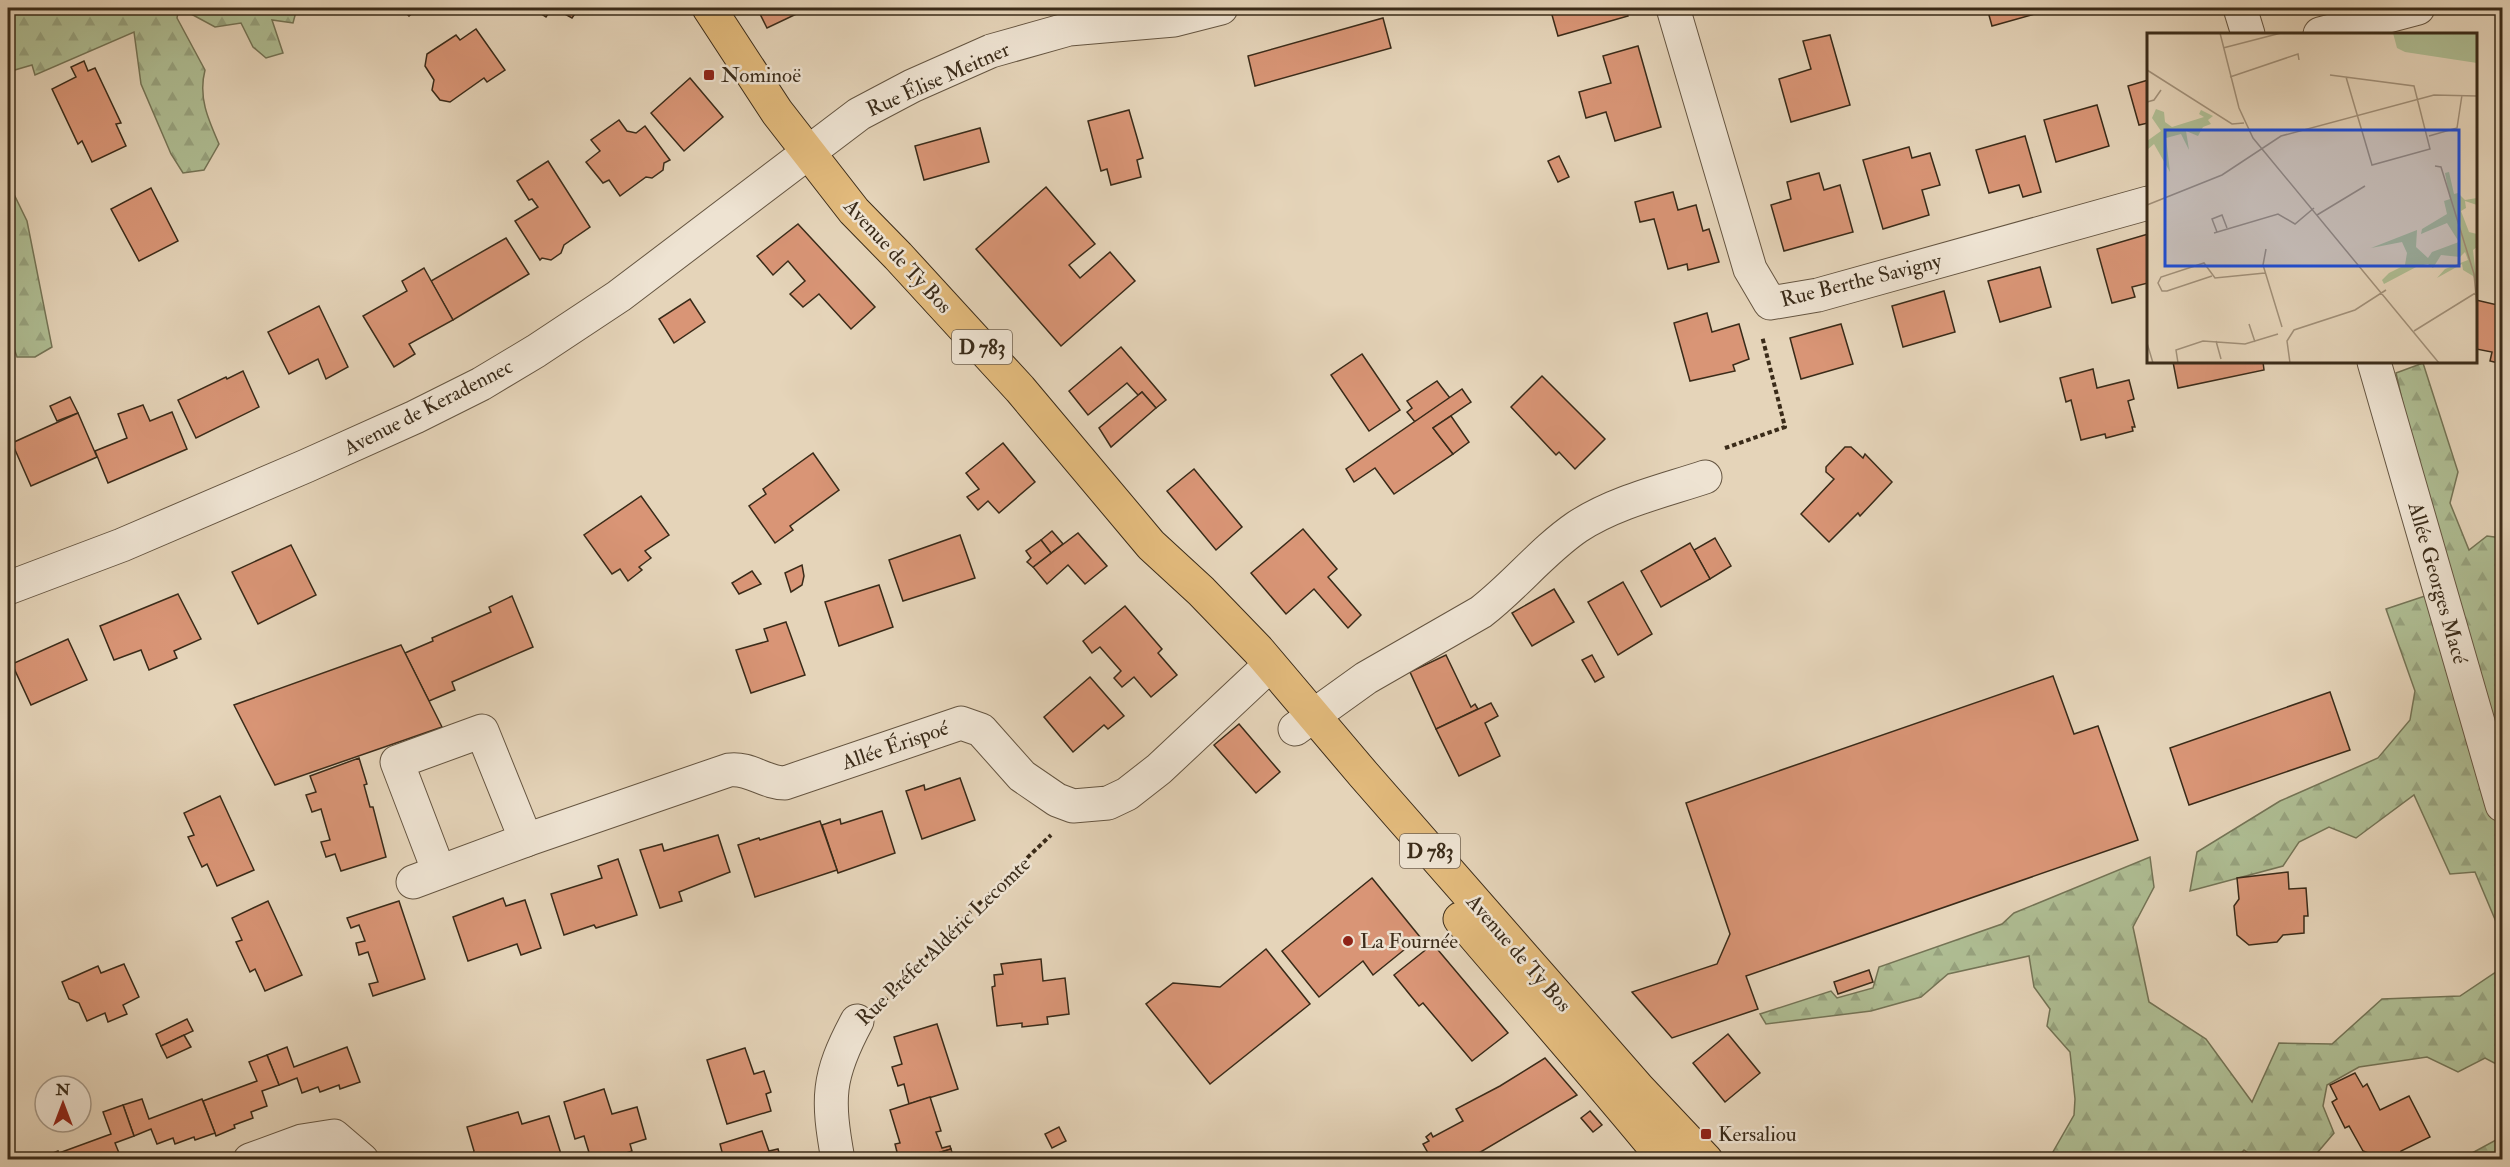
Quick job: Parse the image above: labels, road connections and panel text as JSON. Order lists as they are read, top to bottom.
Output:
{
  "streets": {
    "main road": ["Avenue de Ty Bos", "D 783"],
    "street": [
      "Rue Élise Meitner",
      "Rue Berthe Savigny",
      "Avenue de Keradennec",
      "Allée Georges Macé",
      "Allée Érispoé",
      "Rue Préfet Aldéric Lecomte"
    ]
  },
  "crossings": [
    ["Rue Élise Meitner", "Avenue de Ty Bos"],
    ["Rue Élise Meitner", "Avenue de Keradennec"],
    ["Avenue de Ty Bos", "Avenue de Keradennec"],
    ["Avenue de Ty Bos", "Allée Érispoé"],
    ["Allée Érispoé", "Rue Préfet Aldéric Lecomte"]
  ],
  "places": {
    "transit": ["Nominoë", "Kersaliou"],
    "other": ["La Fournée"]
  },
  "north": "top"
}
